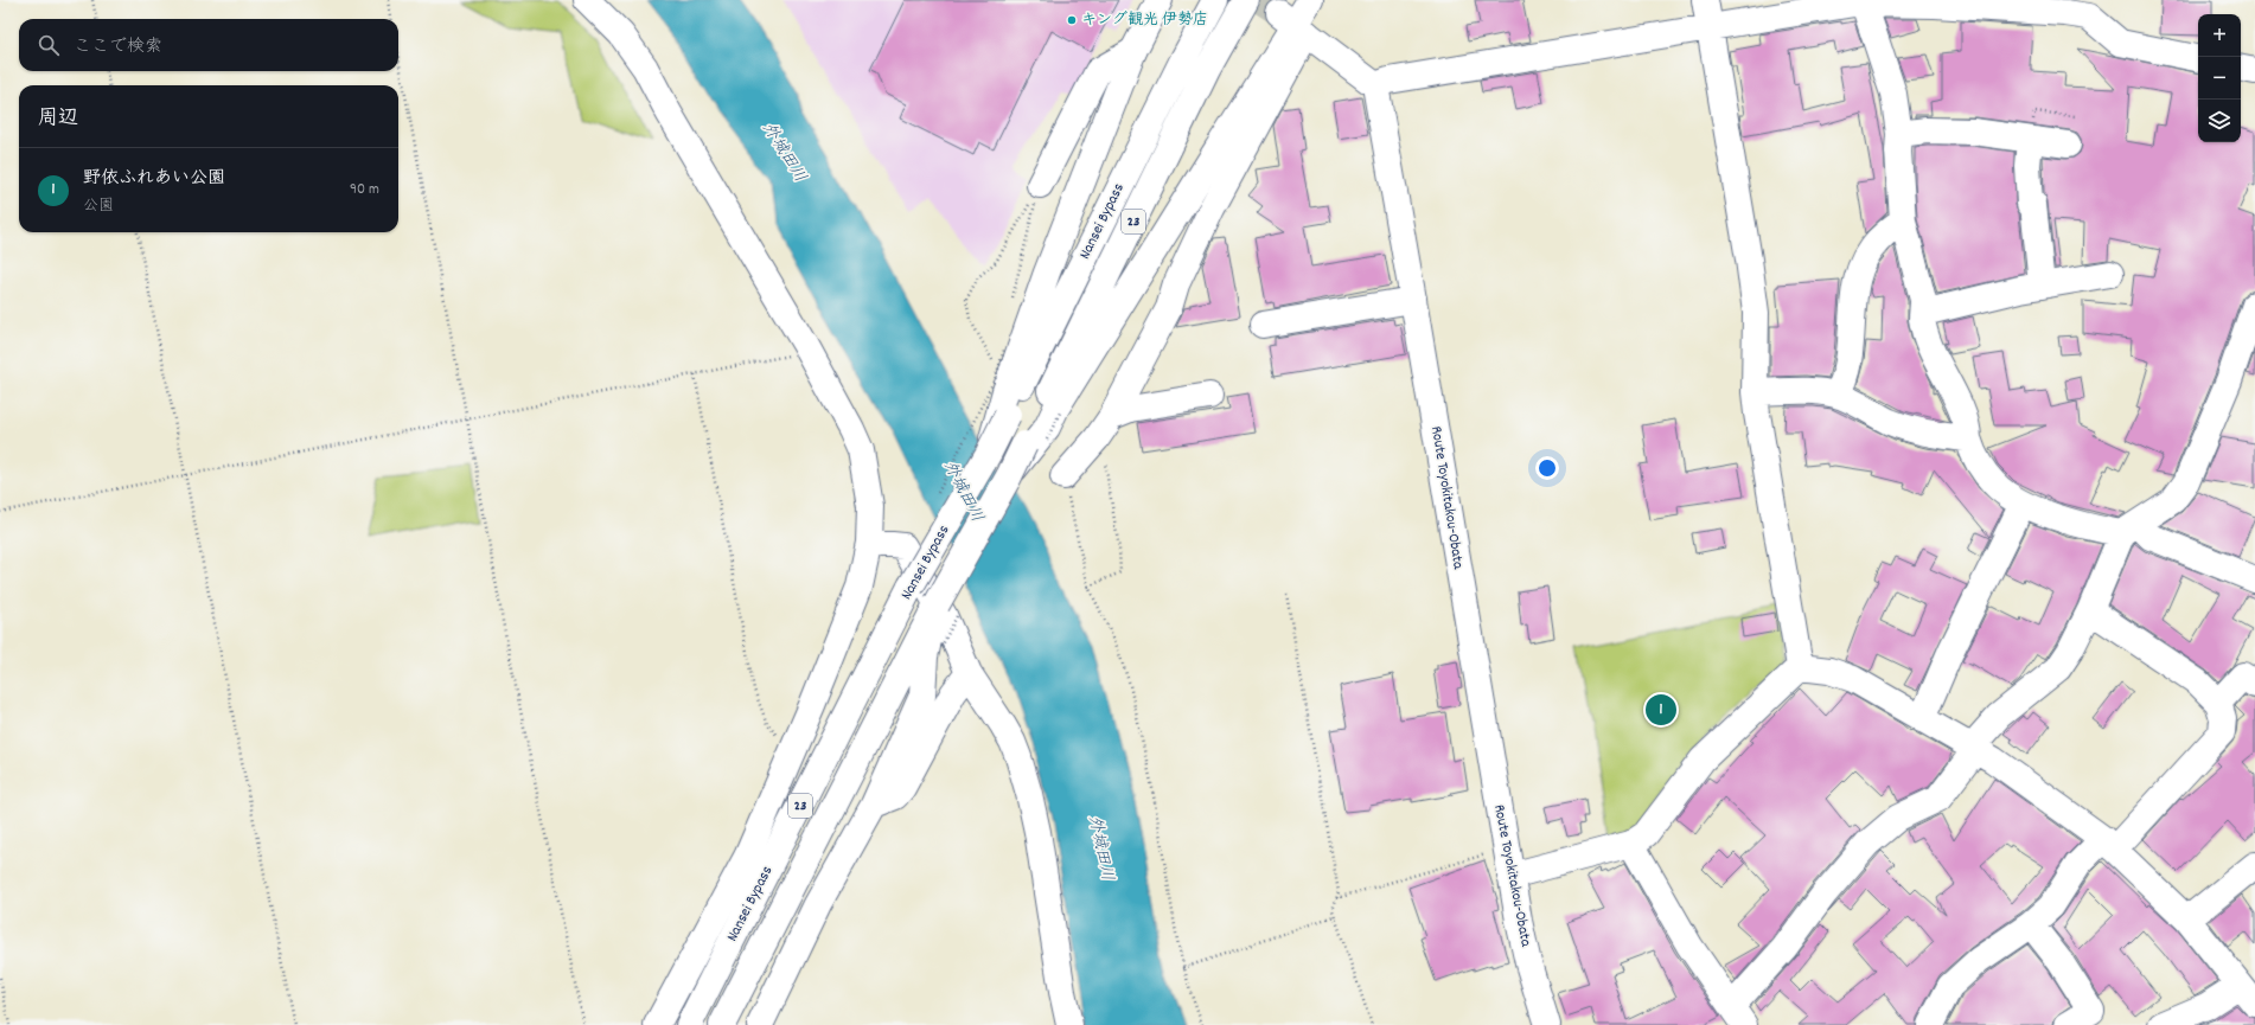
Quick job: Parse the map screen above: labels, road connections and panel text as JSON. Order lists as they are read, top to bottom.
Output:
{
  "streets": {
    "main road": ["Nansei Bypass", "23", "Route Toyokitakou-Obata"]
  },
  "water": ["外城田川"],
  "places": ["キング観光 伊勢店"],
  "page": {
    "map_buttons": ["+", "−"],
    "search": "ここで検索",
    "heading": "周辺",
    "list": [
      {
        "mark": "1",
        "name": "野依ふれあい公園",
        "note": "公園",
        "value": "90 m"
      }
    ],
    "pins": "1"
  }
}
